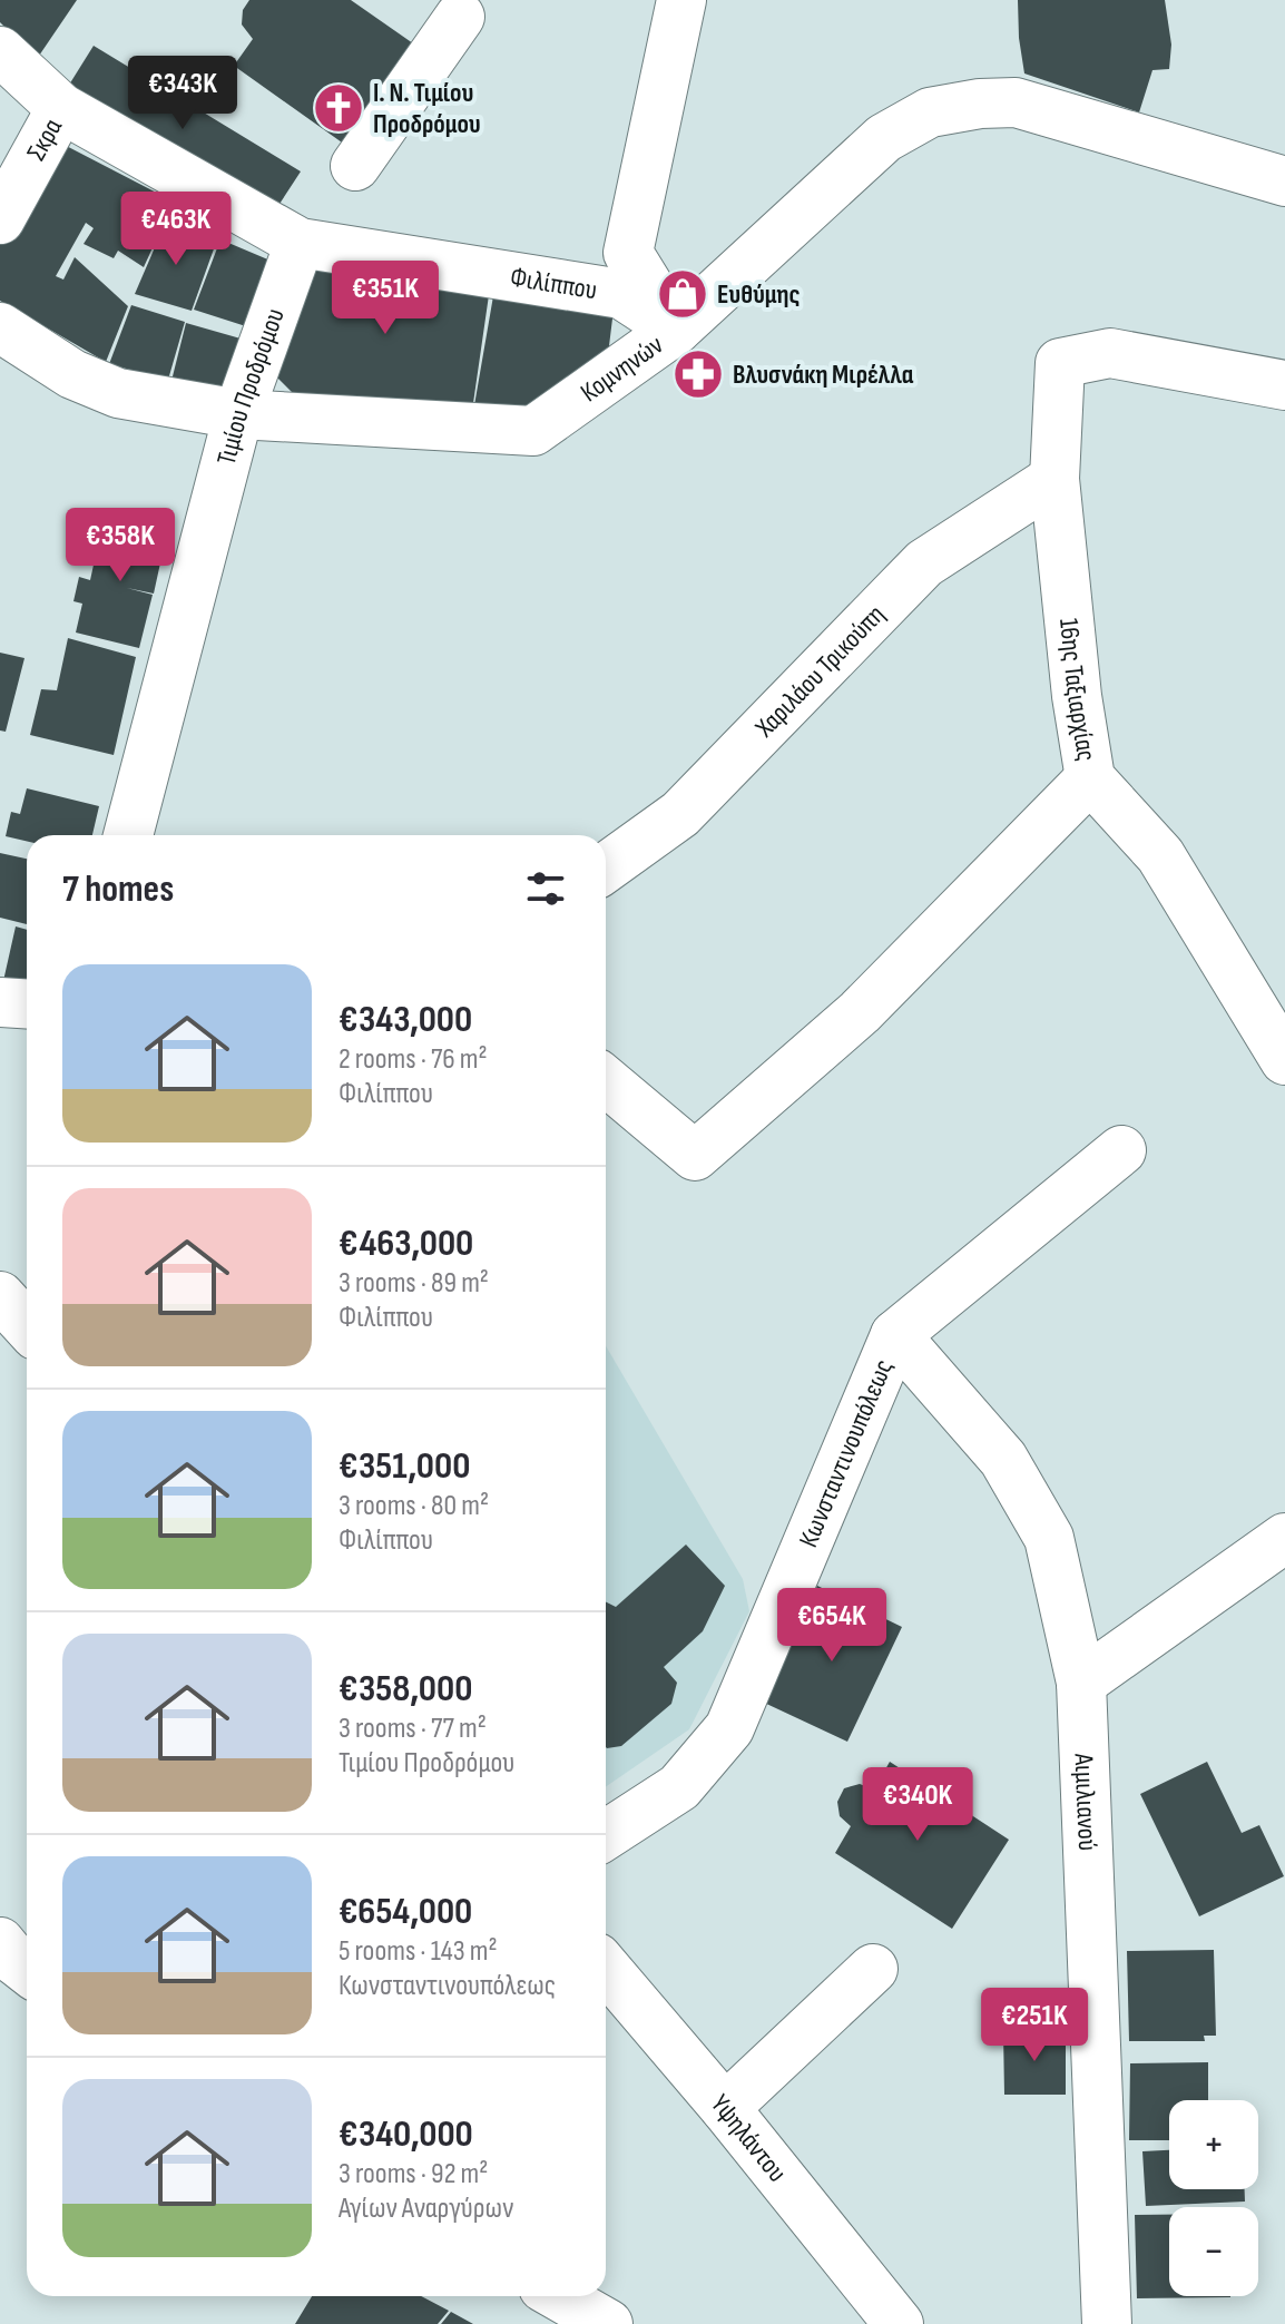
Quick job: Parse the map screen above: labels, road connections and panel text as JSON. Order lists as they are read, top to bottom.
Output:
{
  "streets": {
    "street": [
      "Σκρα",
      "Φιλίππου",
      "Κομνηνών",
      "Τιμίου Προδρόμου",
      "Χαριλάου Τρικούπη",
      "16ης Ταξιαρχίας",
      "Κωνσταντινουπόλεως",
      "Αιμιλιανού",
      "Υψηλάντου"
    ]
  },
  "crossings": [
    ["Σκρα", "Φιλίππου"],
    ["Φιλίππου", "Τιμίου Προδρόμου"],
    ["Κομνηνών", "Τιμίου Προδρόμου"],
    ["Χαριλάου Τρικούπη", "16ης Ταξιαρχίας"],
    ["Κωνσταντινουπόλεως", "Αιμιλιανού"]
  ],
  "places": {
    "church": ["Ι. Ν. Τιμίου Προδρόμου"],
    "shop": ["Ευθύμης"],
    "pharmacy": ["Βλυσνάκη Μιρέλλα"]
  },
  "page": {
    "price": [
      "€343K",
      "€463K",
      "€351K",
      "€358K",
      "€654K",
      "€340K",
      "€251K"
    ],
    "heading": "7 homes",
    "list": [
      {
        "name": "€343,000",
        "note": "2 rooms · 76 m² · Φιλίππου"
      },
      {
        "name": "€463,000",
        "note": "3 rooms · 89 m² · Φιλίππου"
      },
      {
        "name": "€351,000",
        "note": "3 rooms · 80 m² · Φιλίππου"
      },
      {
        "name": "€358,000",
        "note": "3 rooms · 77 m² · Τιμίου Προδρόμου"
      },
      {
        "name": "€654,000",
        "note": "5 rooms · 143 m² · Κωνσταντινουπόλεως"
      },
      {
        "name": "€340,000",
        "note": "3 rooms · 92 m² · Αγίων Αναργύρων"
      }
    ],
    "map_buttons": ["+", "−"]
  }
}
